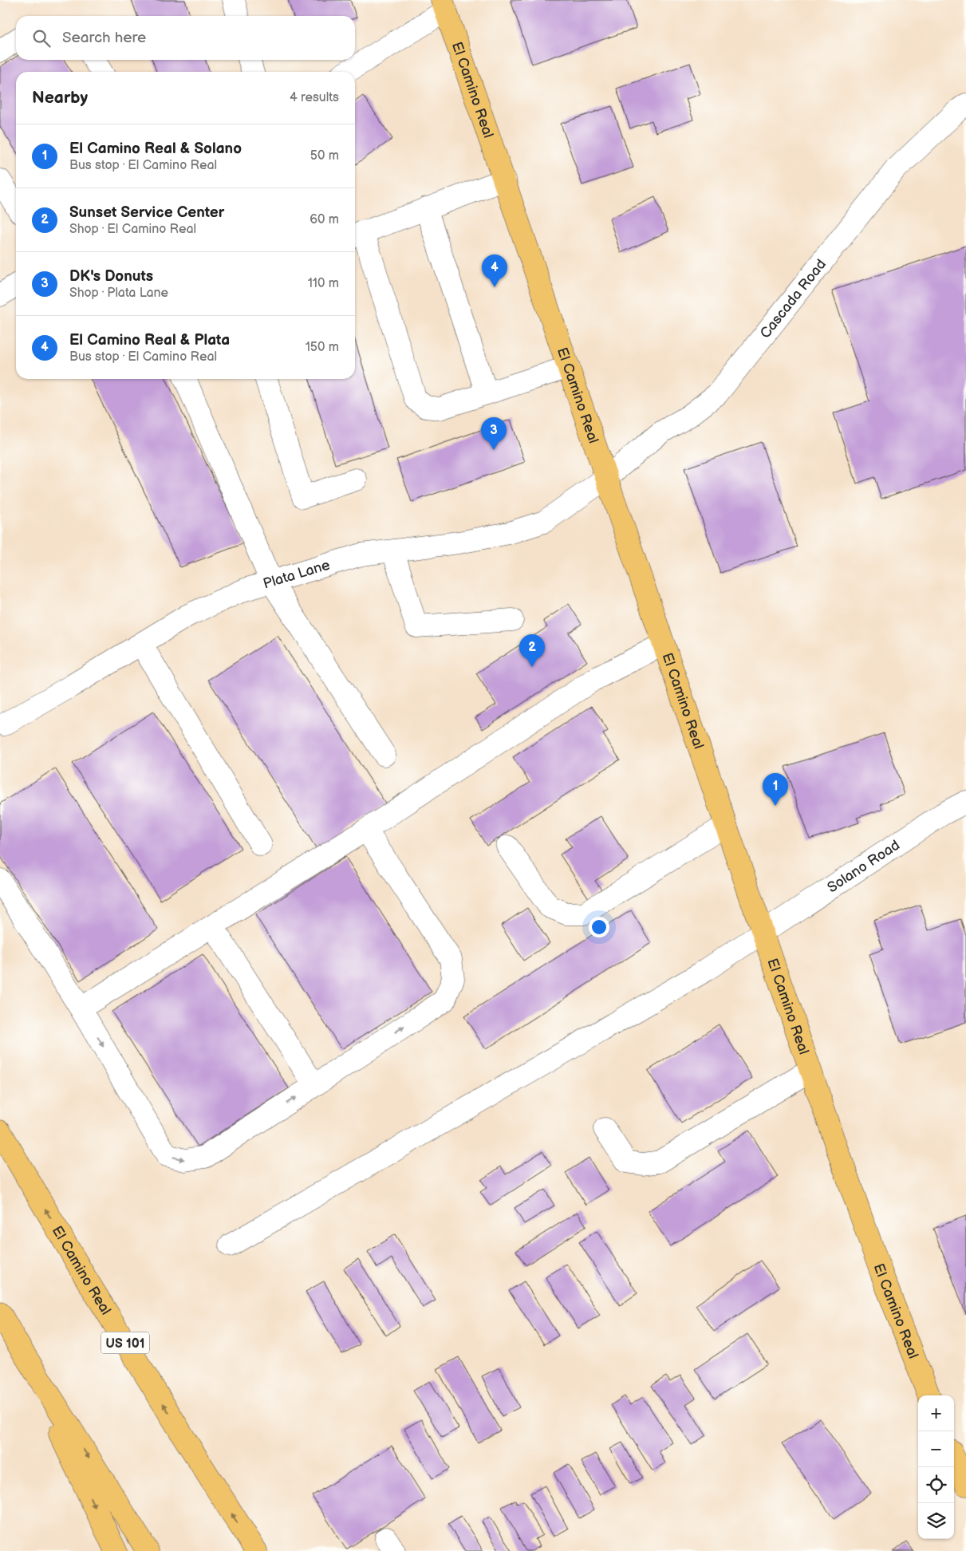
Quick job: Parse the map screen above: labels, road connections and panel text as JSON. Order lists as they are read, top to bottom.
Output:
{
  "streets": {
    "main road": ["El Camino Real", "US 101"],
    "street": ["Cascada Road", "Plata Lane", "Solano Road"]
  },
  "crossings": [
    ["El Camino Real", "Cascada Road"],
    ["El Camino Real", "Plata Lane"],
    ["El Camino Real", "Solano Road"],
    ["Cascada Road", "Plata Lane"]
  ],
  "page": {
    "search": "Search here",
    "heading": ["Nearby", "4 results"],
    "list": [
      {
        "mark": "1",
        "name": "El Camino Real & Solano",
        "note": "Bus stop · El Camino Real",
        "value": "50 m"
      },
      {
        "mark": "2",
        "name": "Sunset Service Center",
        "note": "Shop · El Camino Real",
        "value": "60 m"
      },
      {
        "mark": "3",
        "name": "DK's Donuts",
        "note": "Shop · Plata Lane",
        "value": "110 m"
      },
      {
        "mark": "4",
        "name": "El Camino Real & Plata",
        "note": "Bus stop · El Camino Real",
        "value": "150 m"
      }
    ],
    "pins": [
      "4",
      "3",
      "2",
      "1"
    ],
    "map_buttons": ["+", "−"]
  }
}
